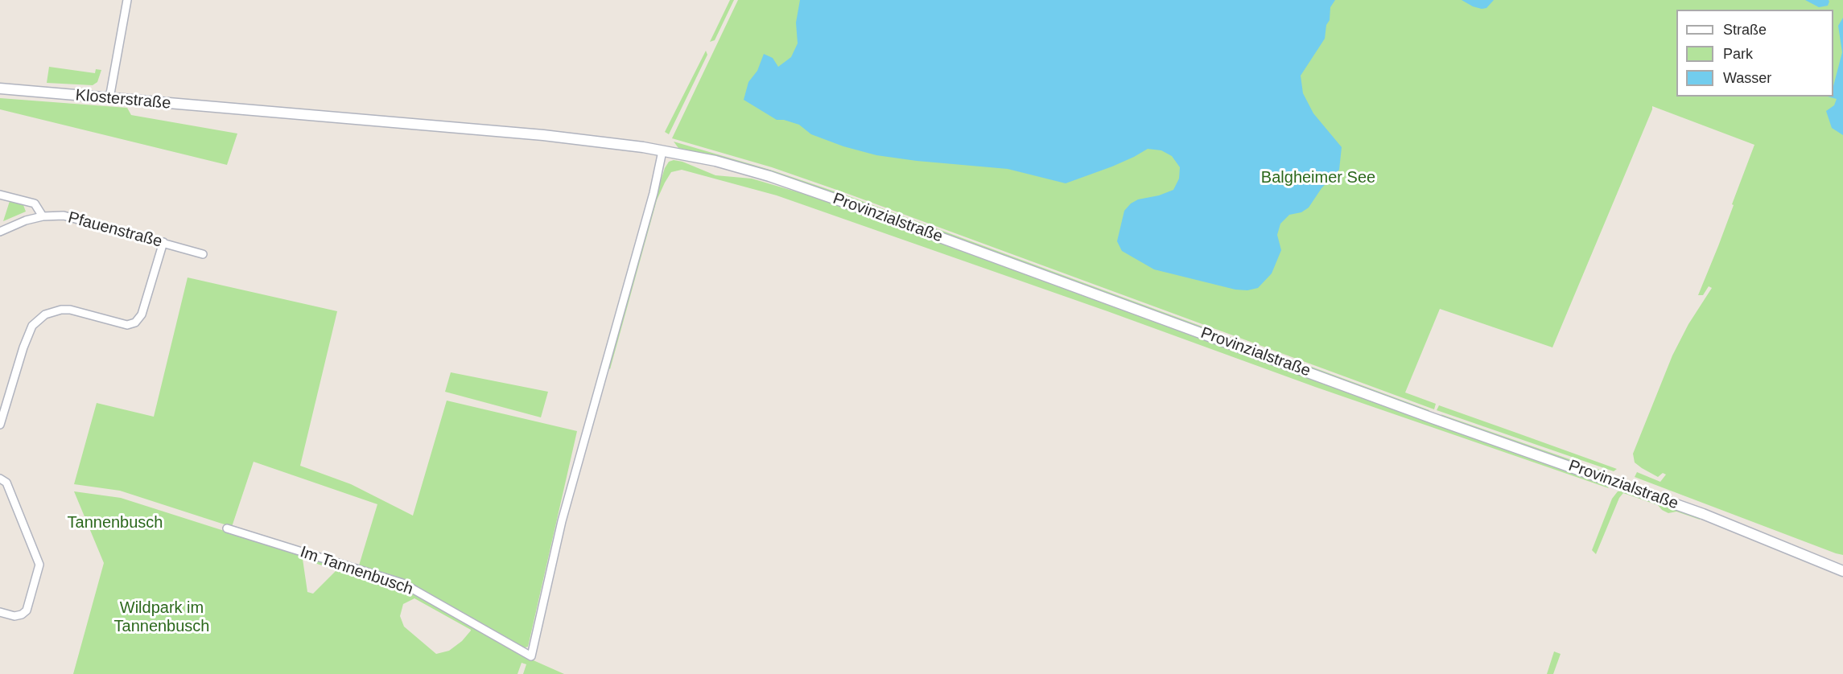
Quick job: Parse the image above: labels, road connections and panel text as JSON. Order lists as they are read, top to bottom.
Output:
{
  "streets": {
    "main road": ["Klosterstraße", "Provinzialstraße"],
    "street": ["Pfauenstraße", "Im Tannenbusch"]
  },
  "crossings": [
    ["Klosterstraße", "Provinzialstraße"],
    ["Klosterstraße", "Im Tannenbusch"],
    ["Provinzialstraße", "Im Tannenbusch"]
  ],
  "parks": ["Balgheimer See", "Tannenbusch", "Wildpark im Tannenbusch"],
  "legend": ["Straße", "Park", "Wasser"]
}
